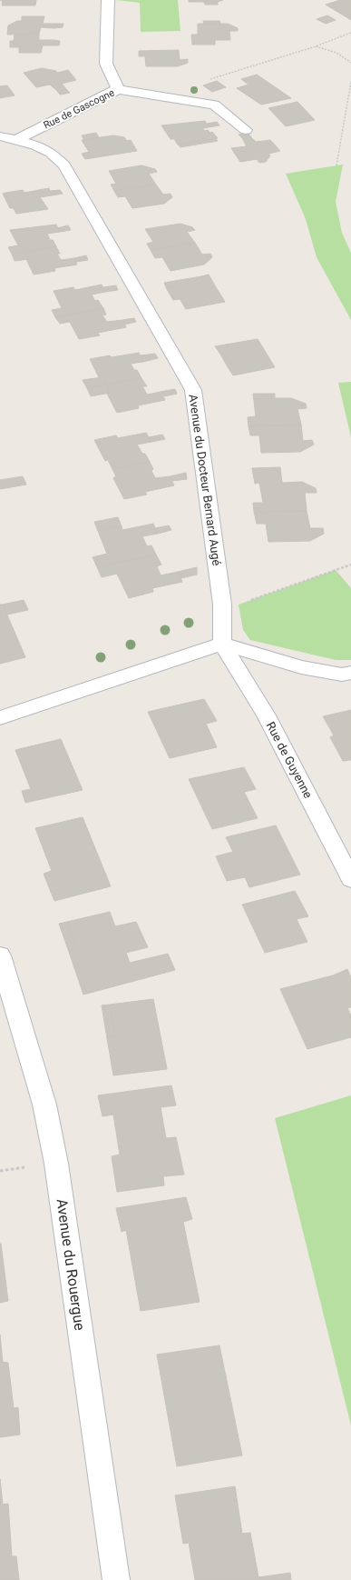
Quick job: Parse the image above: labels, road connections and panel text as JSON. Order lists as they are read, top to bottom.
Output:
{
  "streets": {
    "street": [
      "Rue de Gascogne",
      "Avenue du Docteur Bernard Augé",
      "Rue de Guyenne",
      "Avenue du Rouergue"
    ]
  },
  "crossings": [
    ["Rue de Gascogne", "Avenue du Docteur Bernard Augé"],
    ["Avenue du Docteur Bernard Augé", "Rue de Guyenne"]
  ]
}
